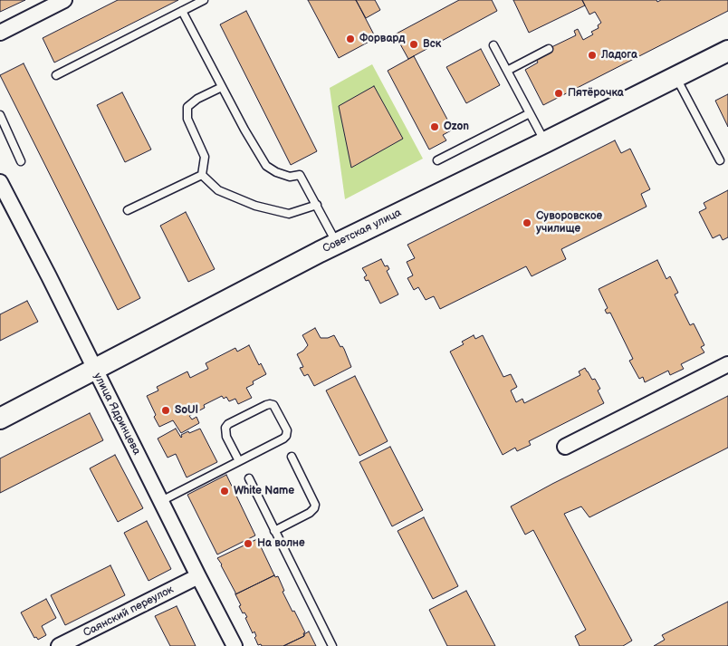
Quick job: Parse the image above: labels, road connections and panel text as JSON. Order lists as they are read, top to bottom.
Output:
{
  "streets": {
    "main road": ["Советская улица"],
    "street": ["улица Ядринцева", "Саянский переулок"]
  },
  "crossings": [
    ["Советская улица", "улица Ядринцева"],
    ["улица Ядринцева", "Саянский переулок"]
  ],
  "places": [
    "Форвард",
    "Вск",
    "Ладога",
    "Пятёрочка",
    "Ozon",
    "Суворовское училище",
    "SoUl",
    "White Name",
    "На волне"
  ]
}
